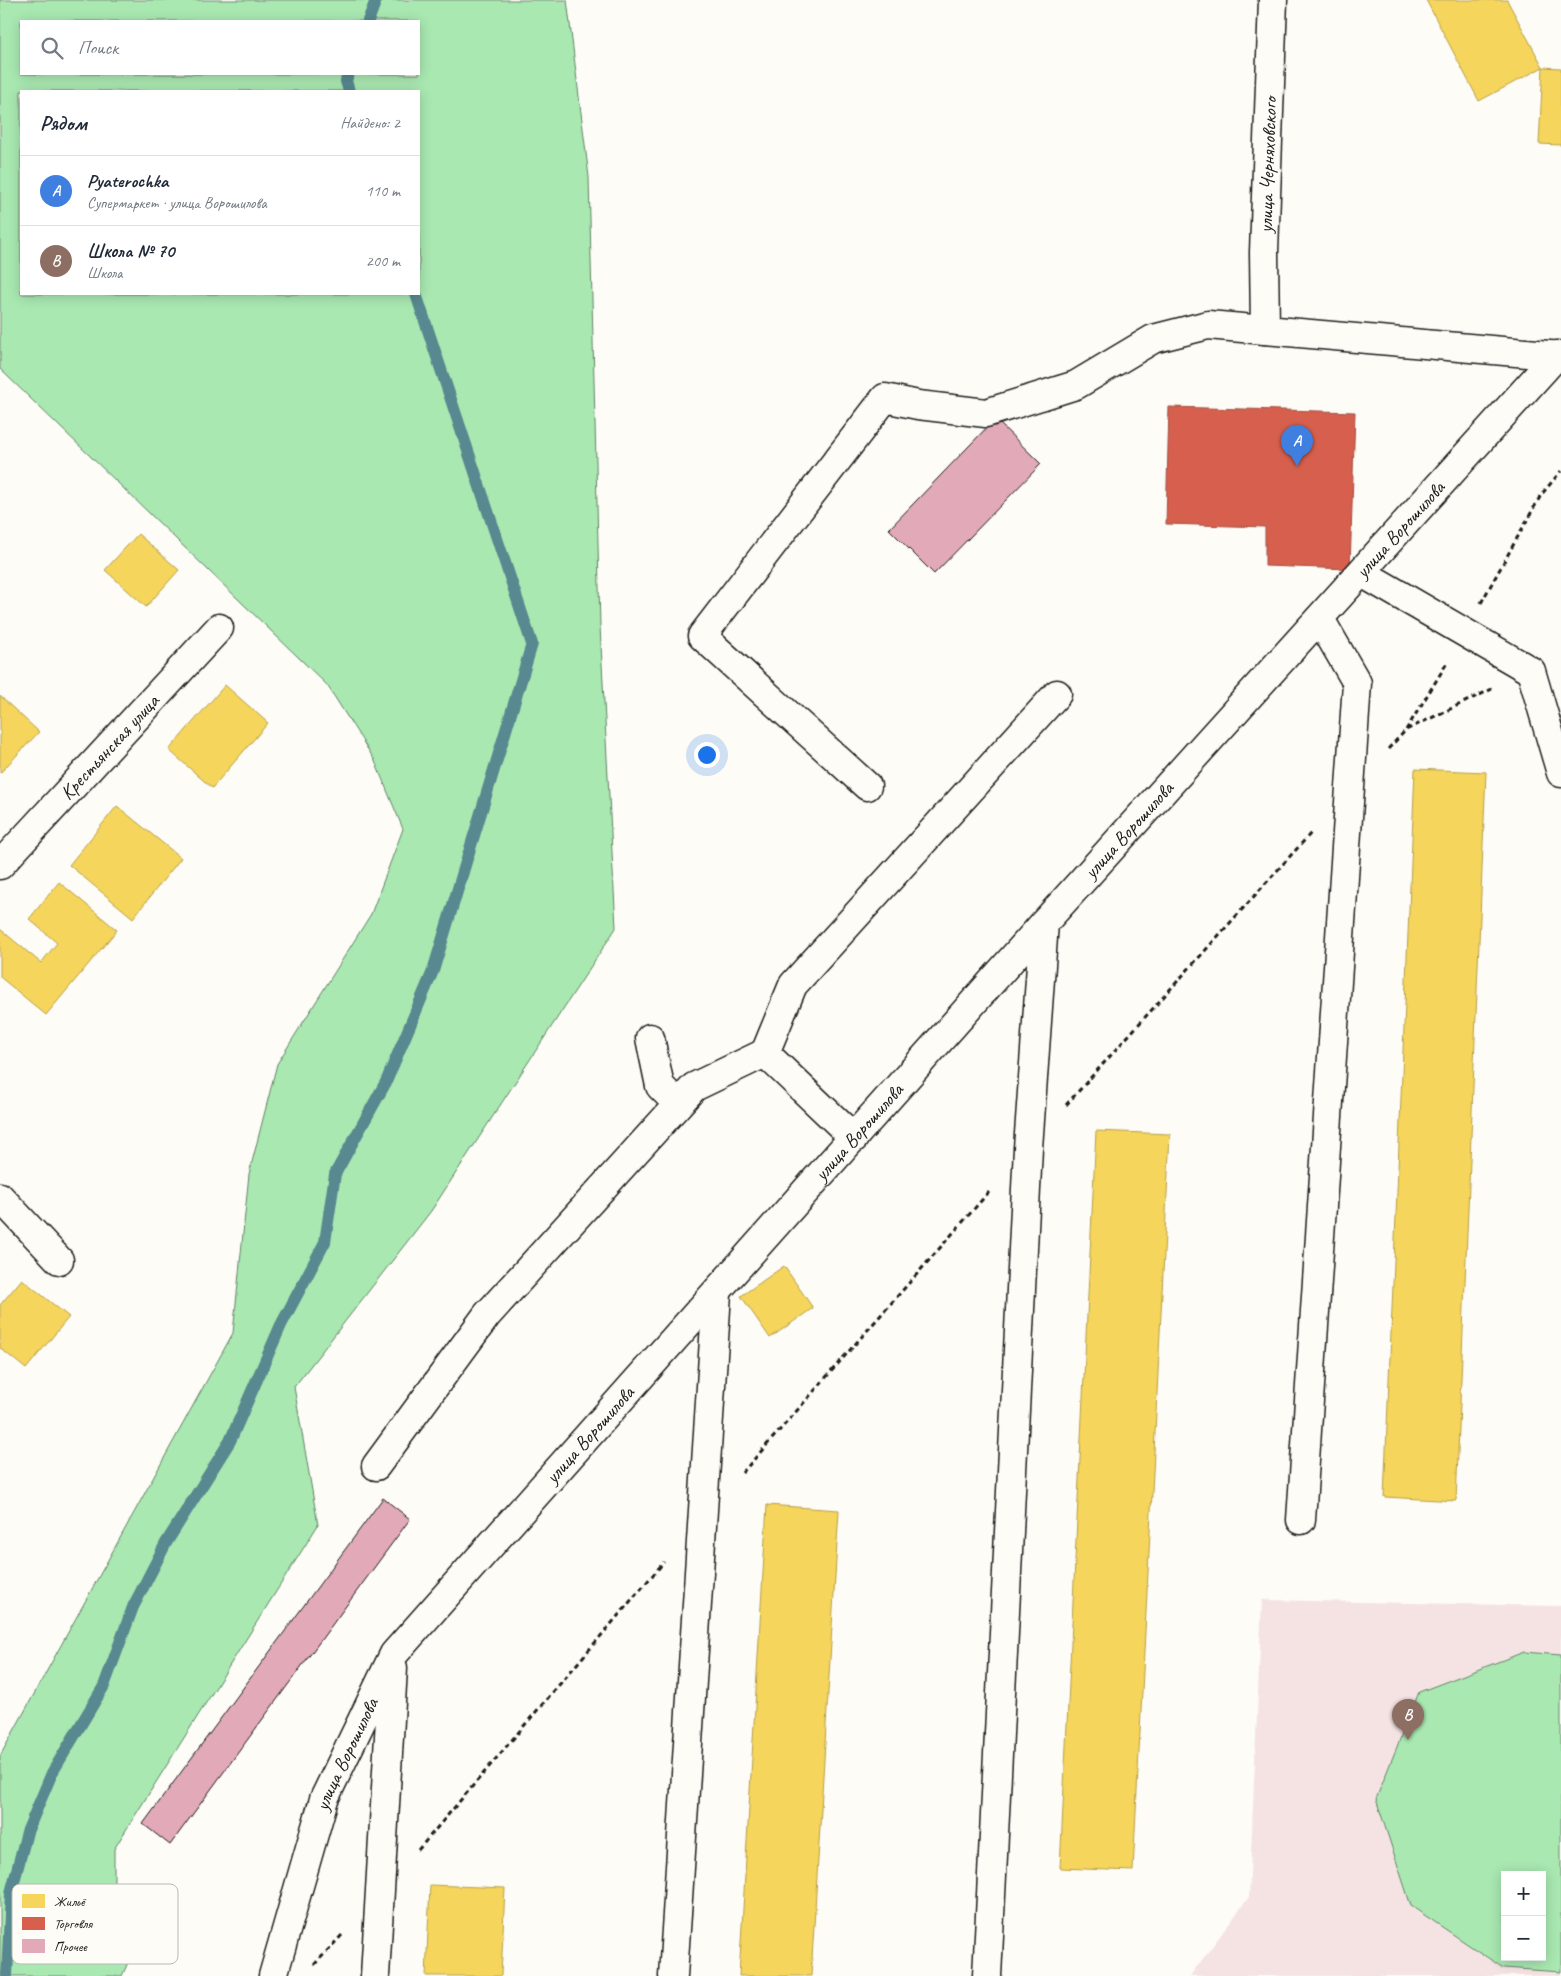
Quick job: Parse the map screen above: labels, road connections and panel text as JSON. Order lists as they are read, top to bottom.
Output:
{
  "streets": {
    "street": ["улица Черняховского", "улица Ворошилова", "Крестьянская улица"]
  },
  "crossings": [
    ["улица Черняховского", "улица Ворошилова"]
  ],
  "legend": ["Жильё", "Торговля", "Прочее"],
  "page": {
    "search": "Поиск",
    "heading": ["Рядом", "Найдено: 2"],
    "list": [
      {
        "mark": "A",
        "name": "Pyaterochka",
        "note": "Супермаркет · улица Ворошилова",
        "value": "110 m"
      },
      {
        "mark": "B",
        "name": "Школа № 70",
        "note": "Школа",
        "value": "200 m"
      }
    ],
    "pins": ["A", "B"],
    "map_buttons": ["+", "−"]
  }
}
